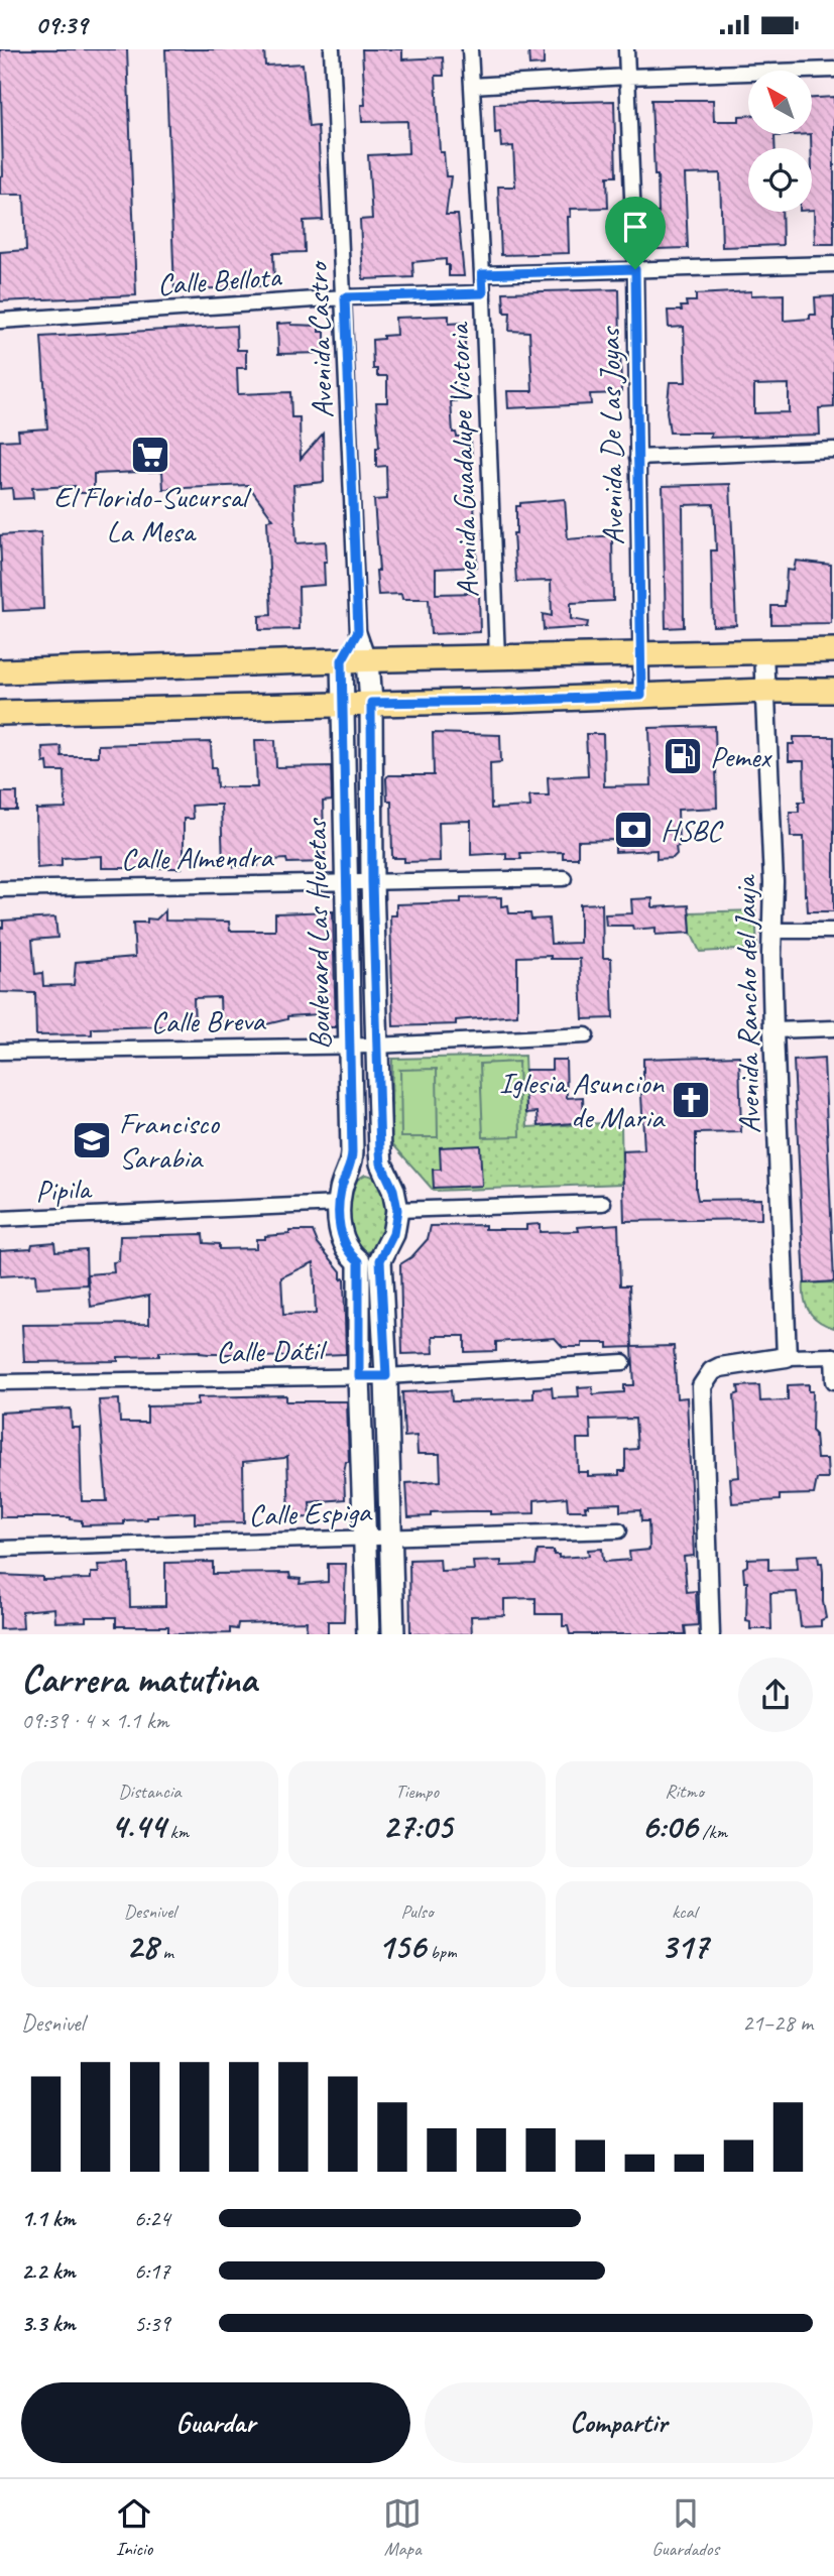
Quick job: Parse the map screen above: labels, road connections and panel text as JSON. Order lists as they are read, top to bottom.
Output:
{
  "streets": {
    "main road": ["Boulevard Las Huertas"],
    "street": [
      "Calle Bellota",
      "Avenida Castro",
      "Avenida De Las Joyas",
      "Avenida Guadalupe Victoria",
      "Calle Almendra",
      "Avenida Rancho del Jauja",
      "Calle Breva",
      "Pipila",
      "Calle Dátil",
      "Calle Espiga"
    ]
  },
  "crossings": [
    ["Calle Bellota", "Avenida Castro"],
    ["Calle Bellota", "Avenida Guadalupe Victoria"],
    ["Avenida Castro", "Boulevard Las Huertas"],
    ["Calle Almendra", "Boulevard Las Huertas"],
    ["Boulevard Las Huertas", "Calle Breva"],
    ["Boulevard Las Huertas", "Pipila"],
    ["Boulevard Las Huertas", "Calle Dátil"],
    ["Boulevard Las Huertas", "Calle Espiga"]
  ],
  "places": {
    "supermarket": ["El Florido-Sucursal La Mesa"],
    "fuel station": ["Pemex"],
    "bank": ["HSBC"],
    "church": ["Iglesia Asuncion de Maria"],
    "school or university": ["Francisco Sarabia"]
  },
  "north": "top left",
  "page": {
    "status": "09:39",
    "heading": ["Carrera matutina", "09:39 · 4 × 1.1 km"],
    "stats": [
      ["Distancia", "4.44 km"],
      ["Tiempo", "27:05"],
      ["Ritmo", "6:06 /km"],
      ["Desnivel", "28 m"],
      ["Pulso", "156 bpm"],
      ["kcal", "317"]
    ],
    "chart": ["Desnivel", "21–28 m"],
    "list": [
      {
        "name": "1.1 km",
        "note": "6:24"
      },
      {
        "name": "2.2 km",
        "note": "6:17"
      },
      {
        "name": "3.3 km",
        "note": "5:39"
      }
    ],
    "buttons": ["Guardar", "Compartir"],
    "tabs": ["Inicio", "Mapa", "Guardados"]
  }
}
